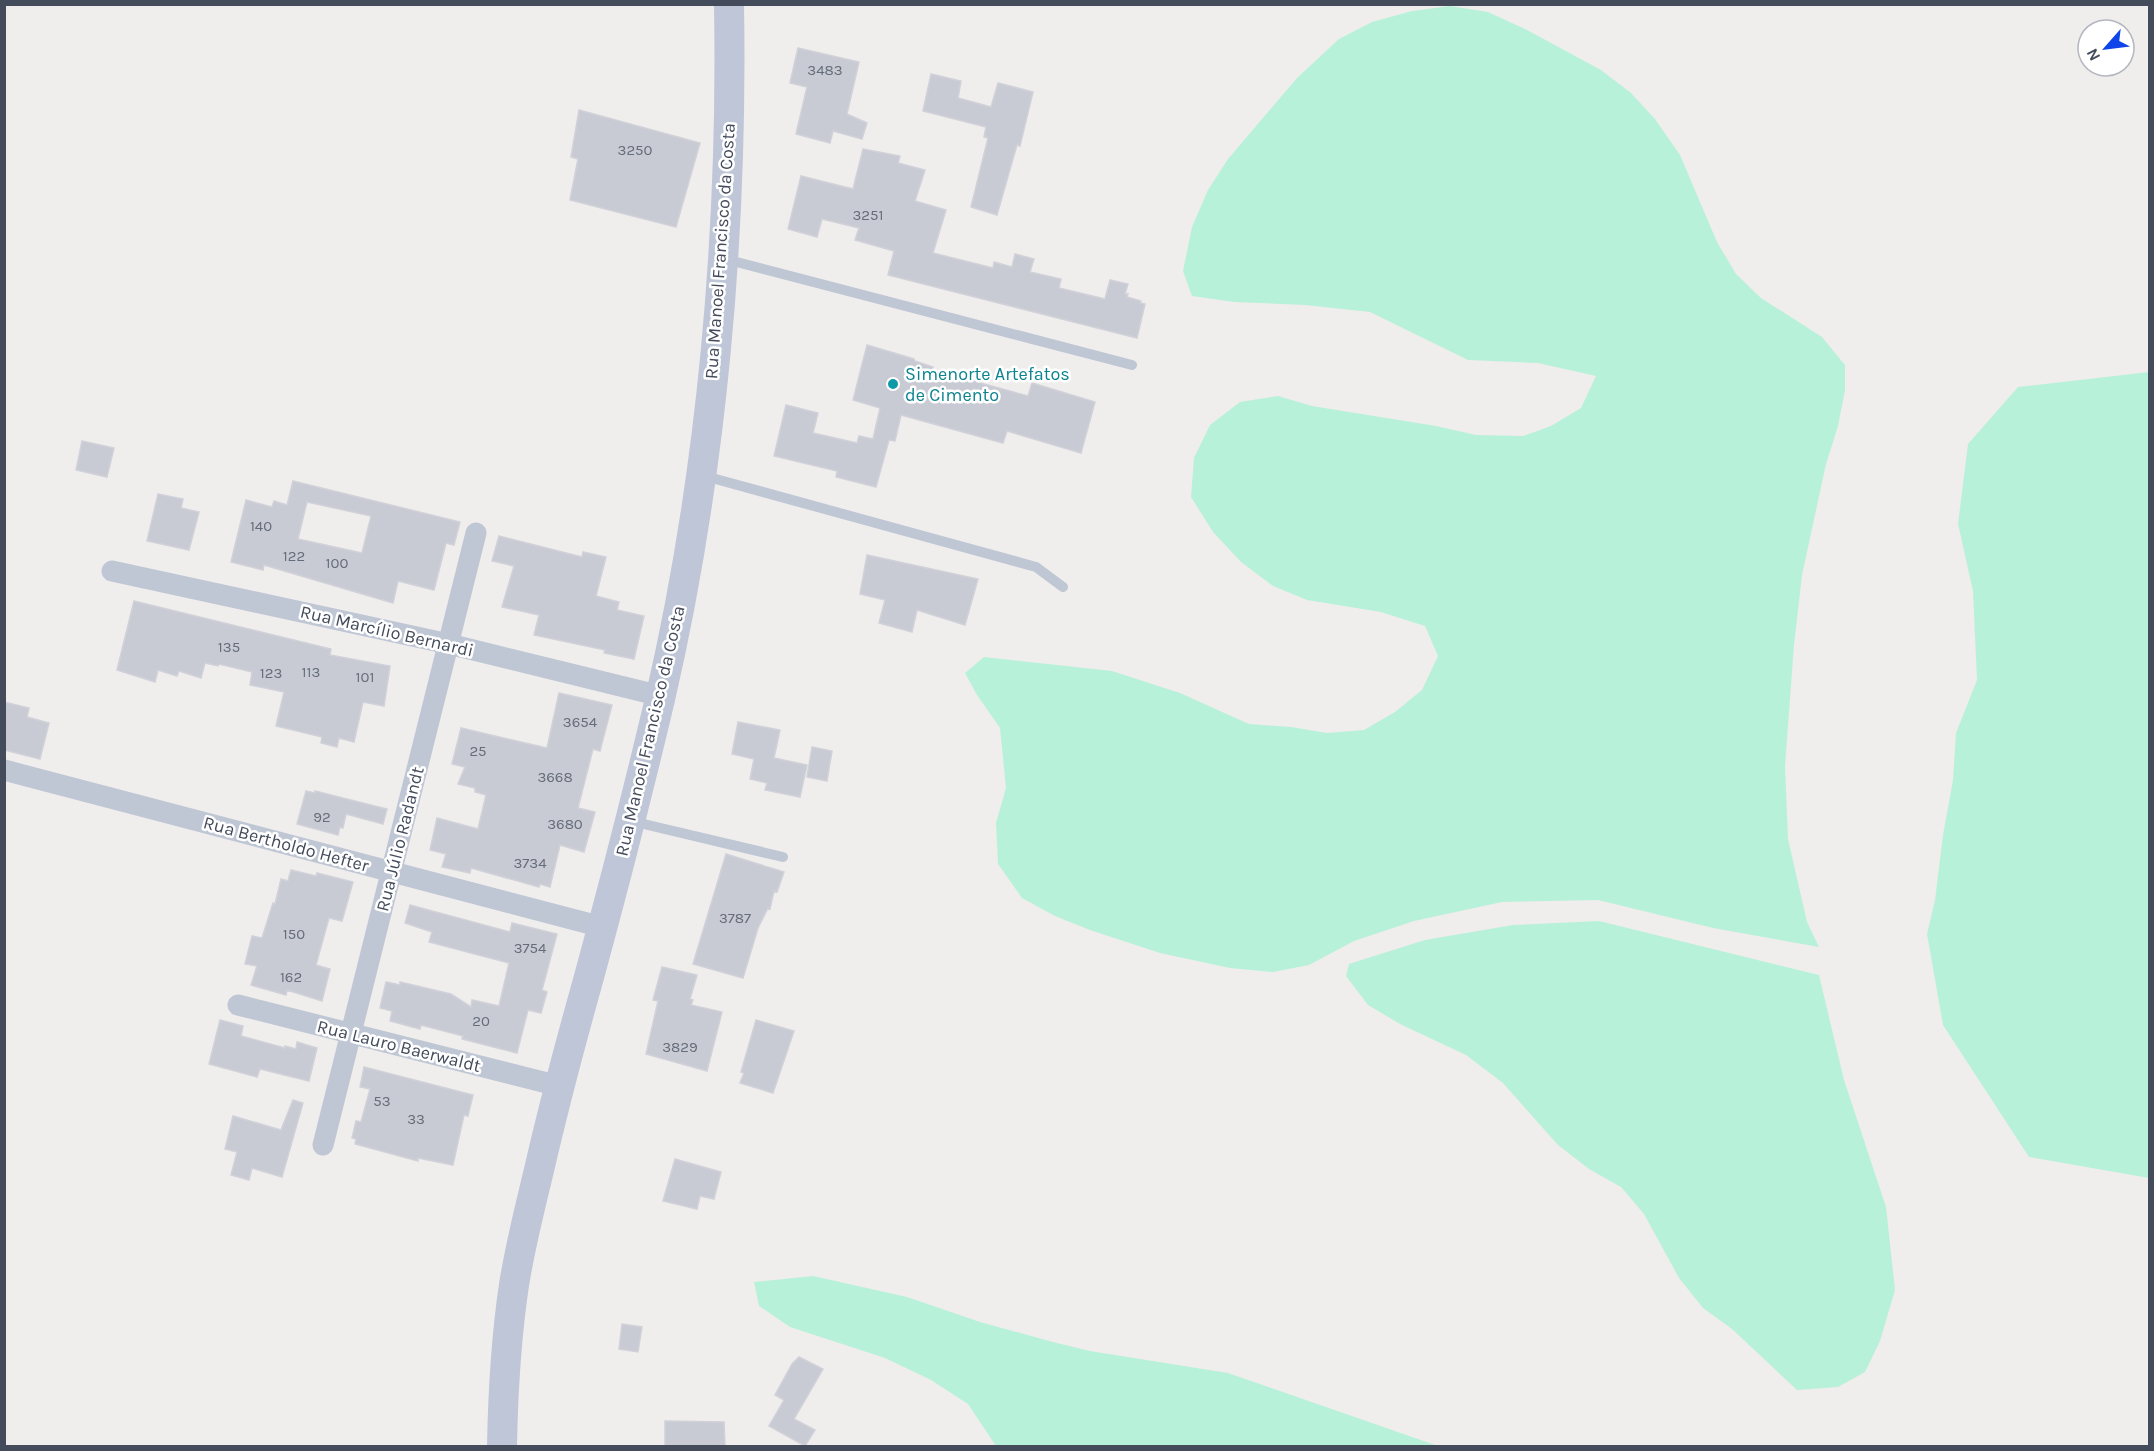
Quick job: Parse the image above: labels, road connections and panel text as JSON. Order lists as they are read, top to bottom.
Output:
{
  "streets": {
    "main road": ["Rua Manoel Francisco da Costa"],
    "street": [
      "Rua Marcílio Bernardi",
      "Rua Júlio Radandt",
      "Rua Bertholdo Hefter",
      "Rua Lauro Baerwaldt"
    ]
  },
  "crossings": [
    ["Rua Manoel Francisco da Costa", "Rua Marcílio Bernardi"],
    ["Rua Manoel Francisco da Costa", "Rua Bertholdo Hefter"],
    ["Rua Manoel Francisco da Costa", "Rua Lauro Baerwaldt"],
    ["Rua Marcílio Bernardi", "Rua Júlio Radandt"],
    ["Rua Júlio Radandt", "Rua Bertholdo Hefter"],
    ["Rua Júlio Radandt", "Rua Lauro Baerwaldt"]
  ],
  "places": ["Simenorte Artefatos de Cimento"],
  "house_numbers": [
    "3483",
    "3250",
    "3251",
    "140",
    "122",
    "100",
    "135",
    "113",
    "123",
    "101",
    "3654",
    "25",
    "3668",
    "92",
    "3680",
    "3734",
    "3787",
    "150",
    "3754",
    "162",
    "20",
    "3829",
    "53",
    "33"
  ],
  "north": "bottom left"
}
